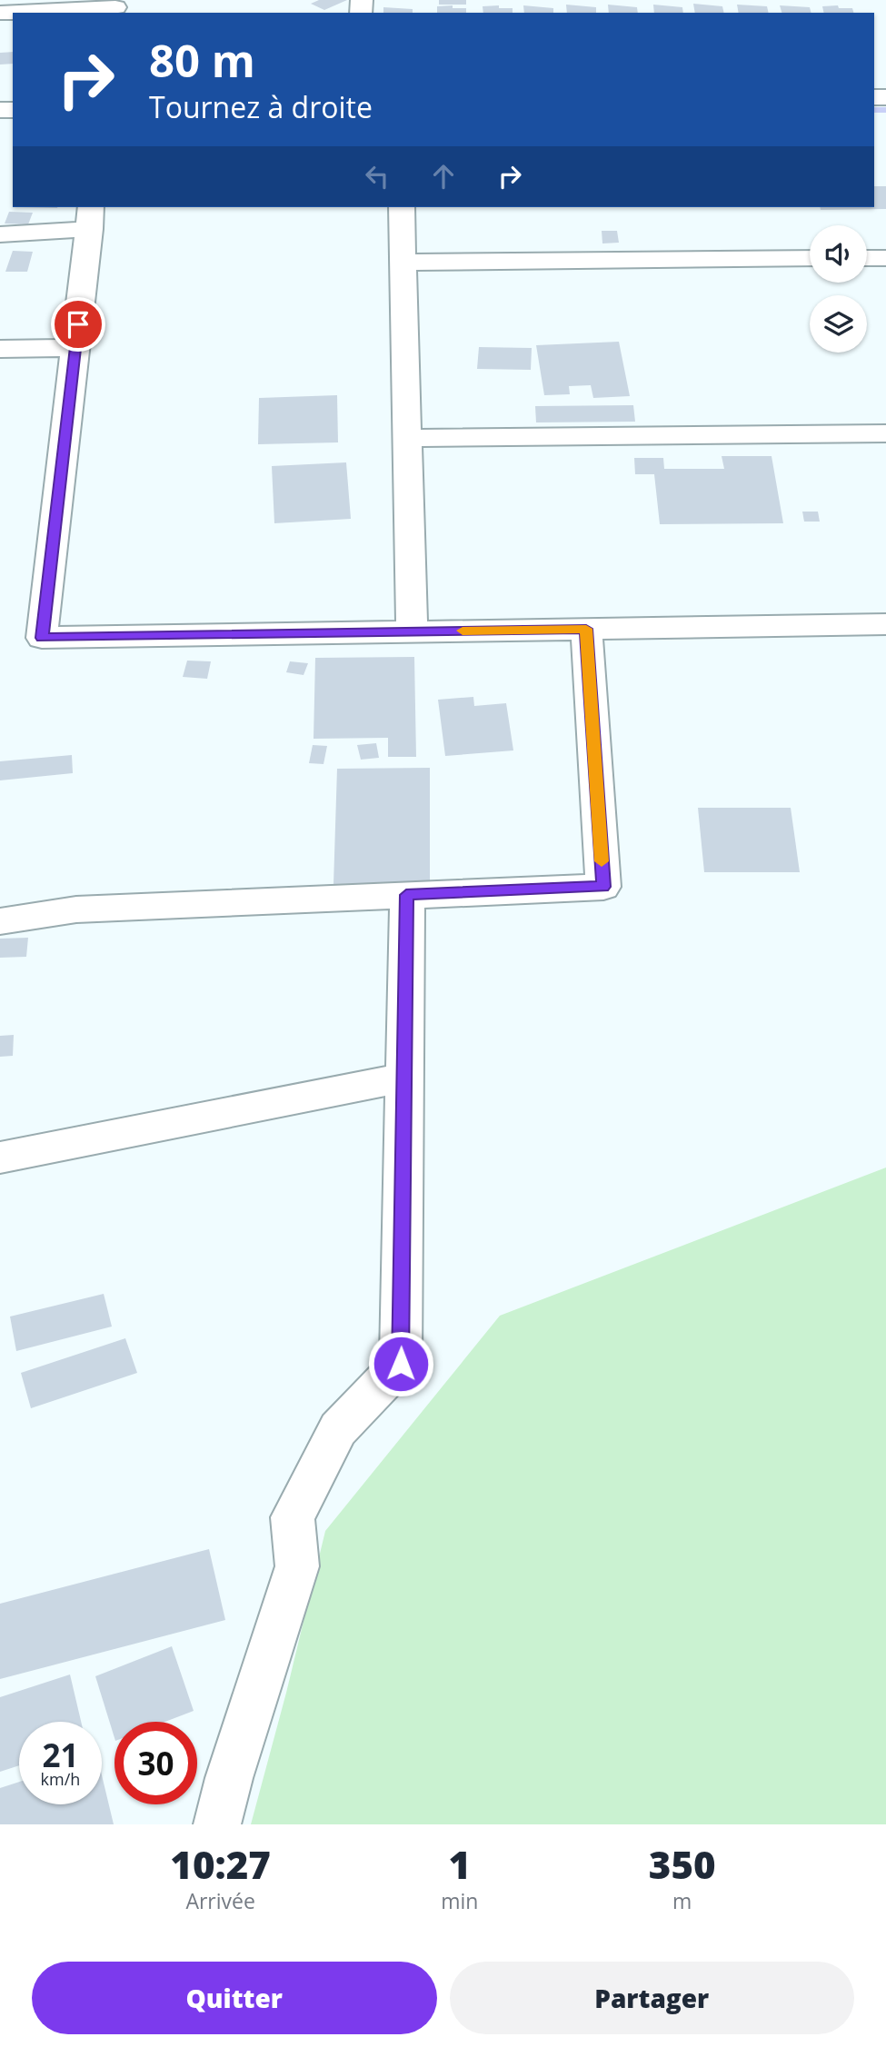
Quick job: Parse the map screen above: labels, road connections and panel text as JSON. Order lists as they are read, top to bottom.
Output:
{
  "page": {
    "turn": ["80 m", "Tournez à droite"],
    "speed": "21 km/h",
    "limit": "30",
    "eta": [
      "10:27",
      "Arrivée",
      "1",
      "min",
      "350",
      "m"
    ],
    "buttons": ["Quitter", "Partager"]
  }
}
